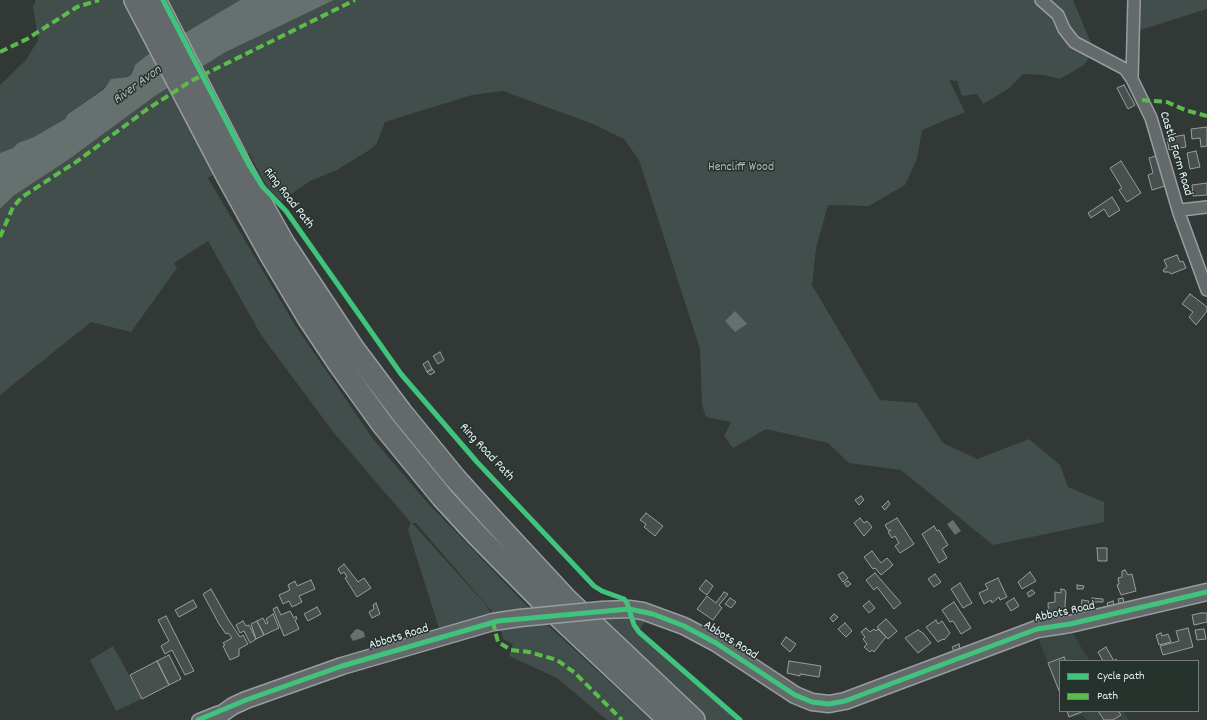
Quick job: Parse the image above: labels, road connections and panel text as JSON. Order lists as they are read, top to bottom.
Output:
{
  "streets": {
    "street": ["Castle Farm Road", "Abbots Road"],
    "cycle path": ["Ring Road Path"]
  },
  "water": ["River Avon"],
  "parks": ["Hencliff Wood"],
  "legend": ["Cycle path", "Path"]
}
